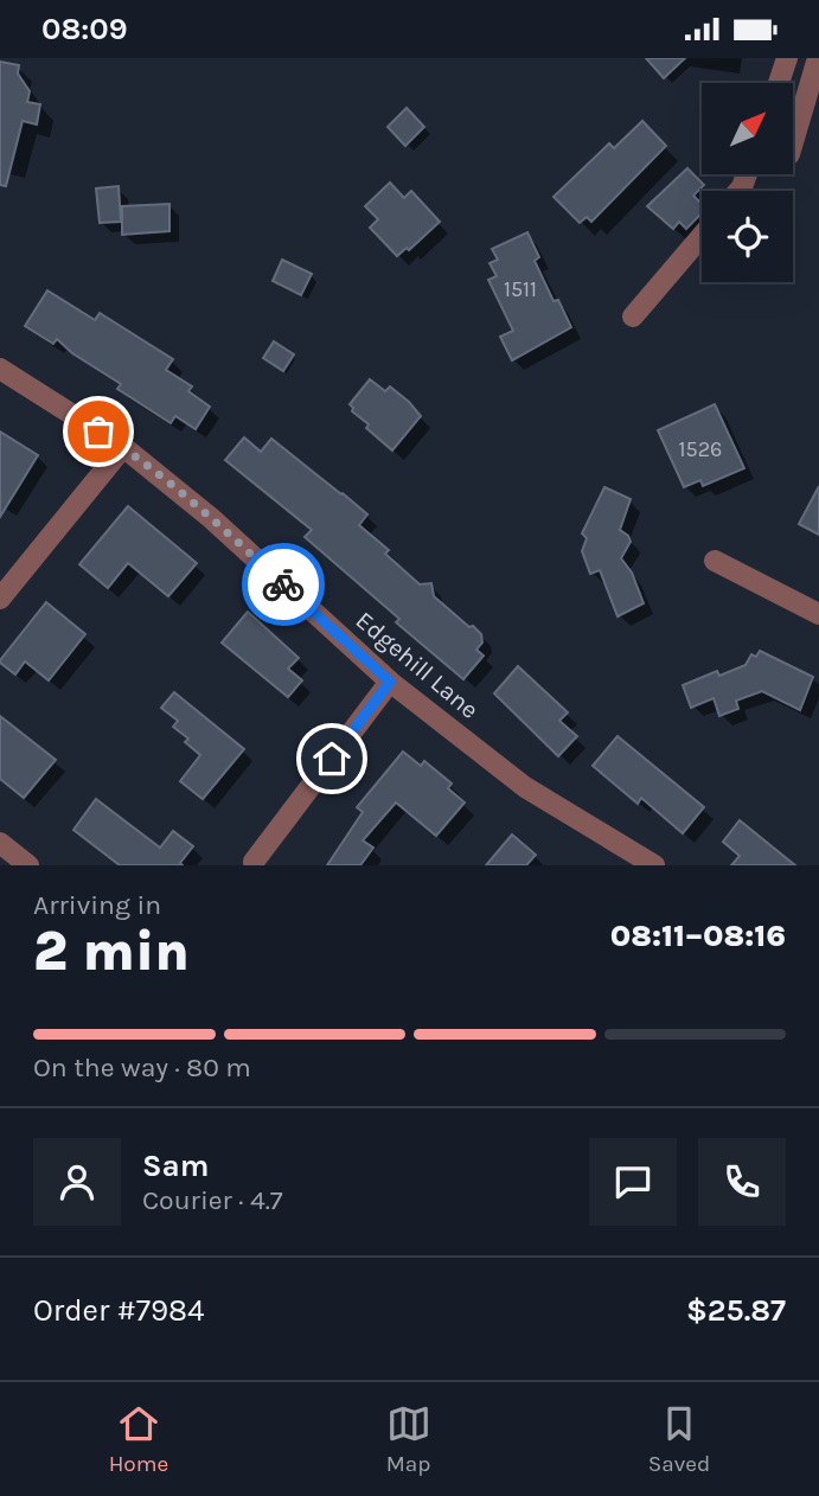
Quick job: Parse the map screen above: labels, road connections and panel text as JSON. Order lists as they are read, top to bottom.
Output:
{
  "streets": {
    "street": ["Edgehill Lane"]
  },
  "house_numbers": ["1511", "1526"],
  "north": "top right",
  "page": {
    "status": "08:09",
    "heading": ["2 min", "Arriving in", "08:11–08:16"],
    "panel": [
      "Sam",
      "Courier · 4.7",
      "Order #7984",
      "$25.87"
    ],
    "bar": "On the way · 80 m",
    "tabs": ["Home", "Map", "Saved"]
  }
}
